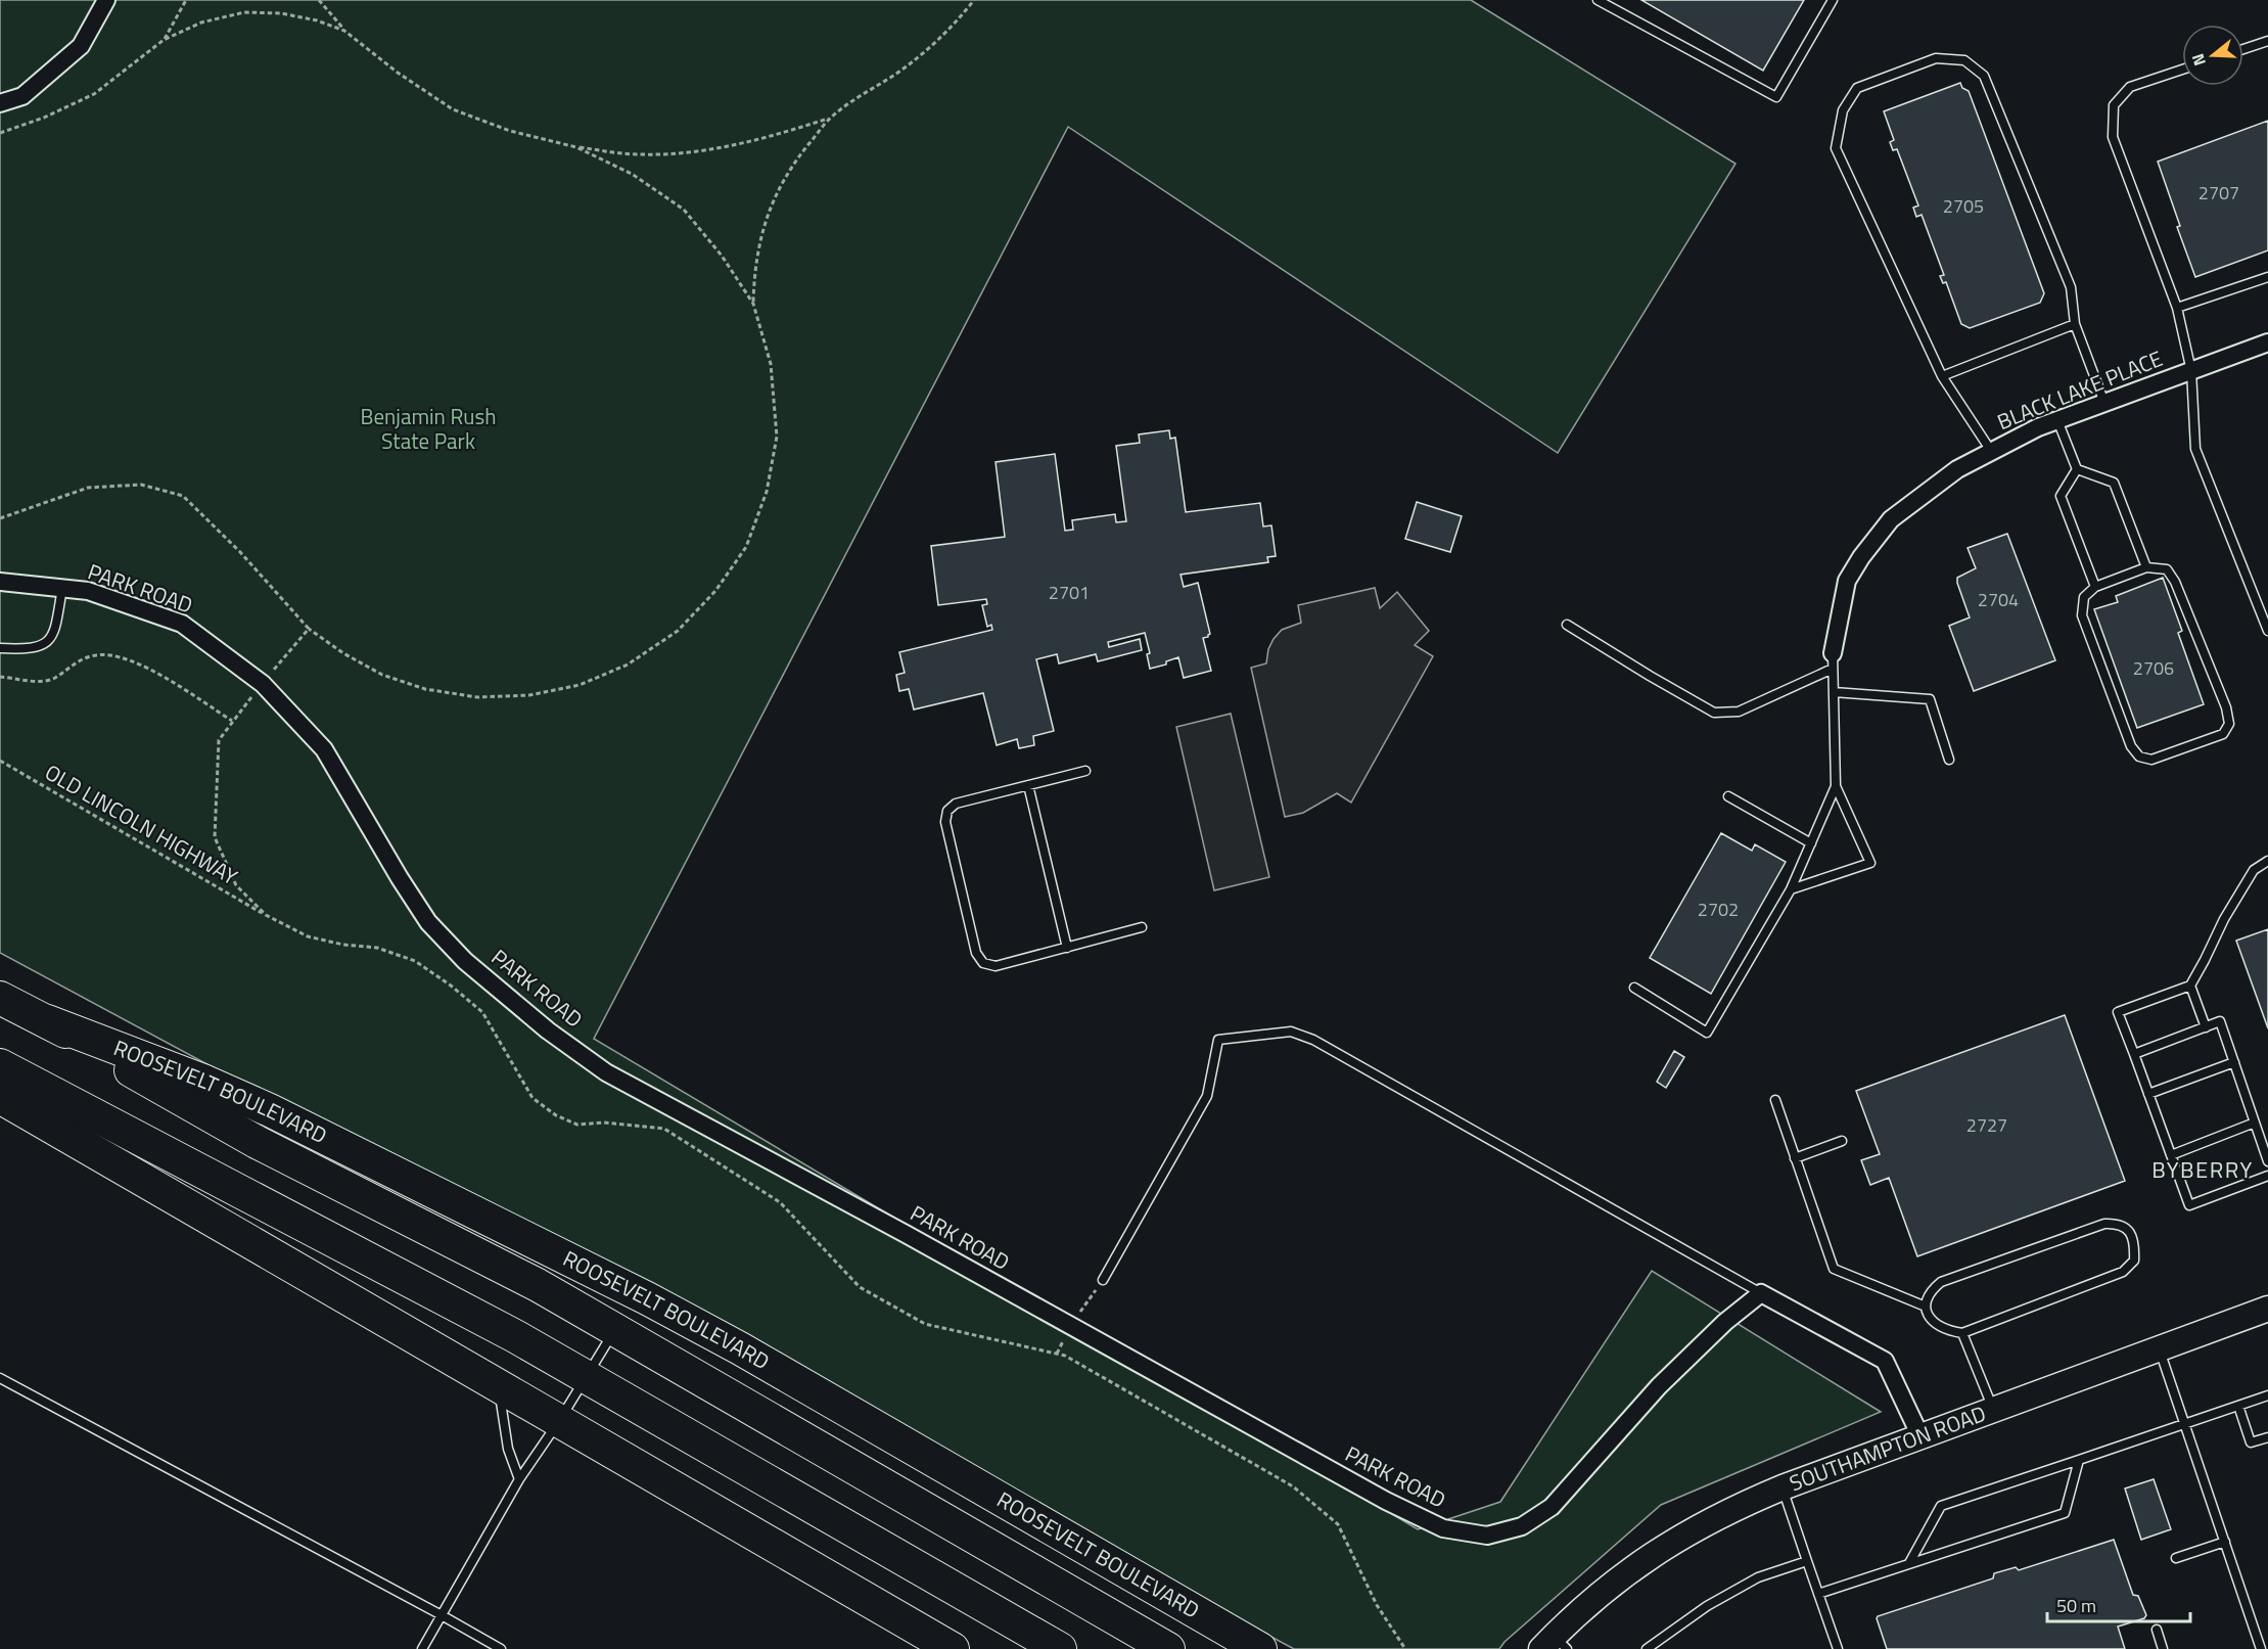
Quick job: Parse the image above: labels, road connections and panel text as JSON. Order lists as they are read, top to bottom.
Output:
{
  "streets": {
    "highway": ["ROOSEVELT BOULEVARD"],
    "street": ["BLACK LAKE PLACE", "PARK ROAD", "SOUTHAMPTON ROAD"],
    "path": ["OLD LINCOLN HIGHWAY"]
  },
  "districts": ["BYBERRY"],
  "parks": ["Benjamin Rush State Park"],
  "house_numbers": [
    "2707",
    "2705",
    "2701",
    "2704",
    "2706",
    "2702",
    "2727"
  ],
  "scale_bar": "50 m",
  "north": "left"
}
